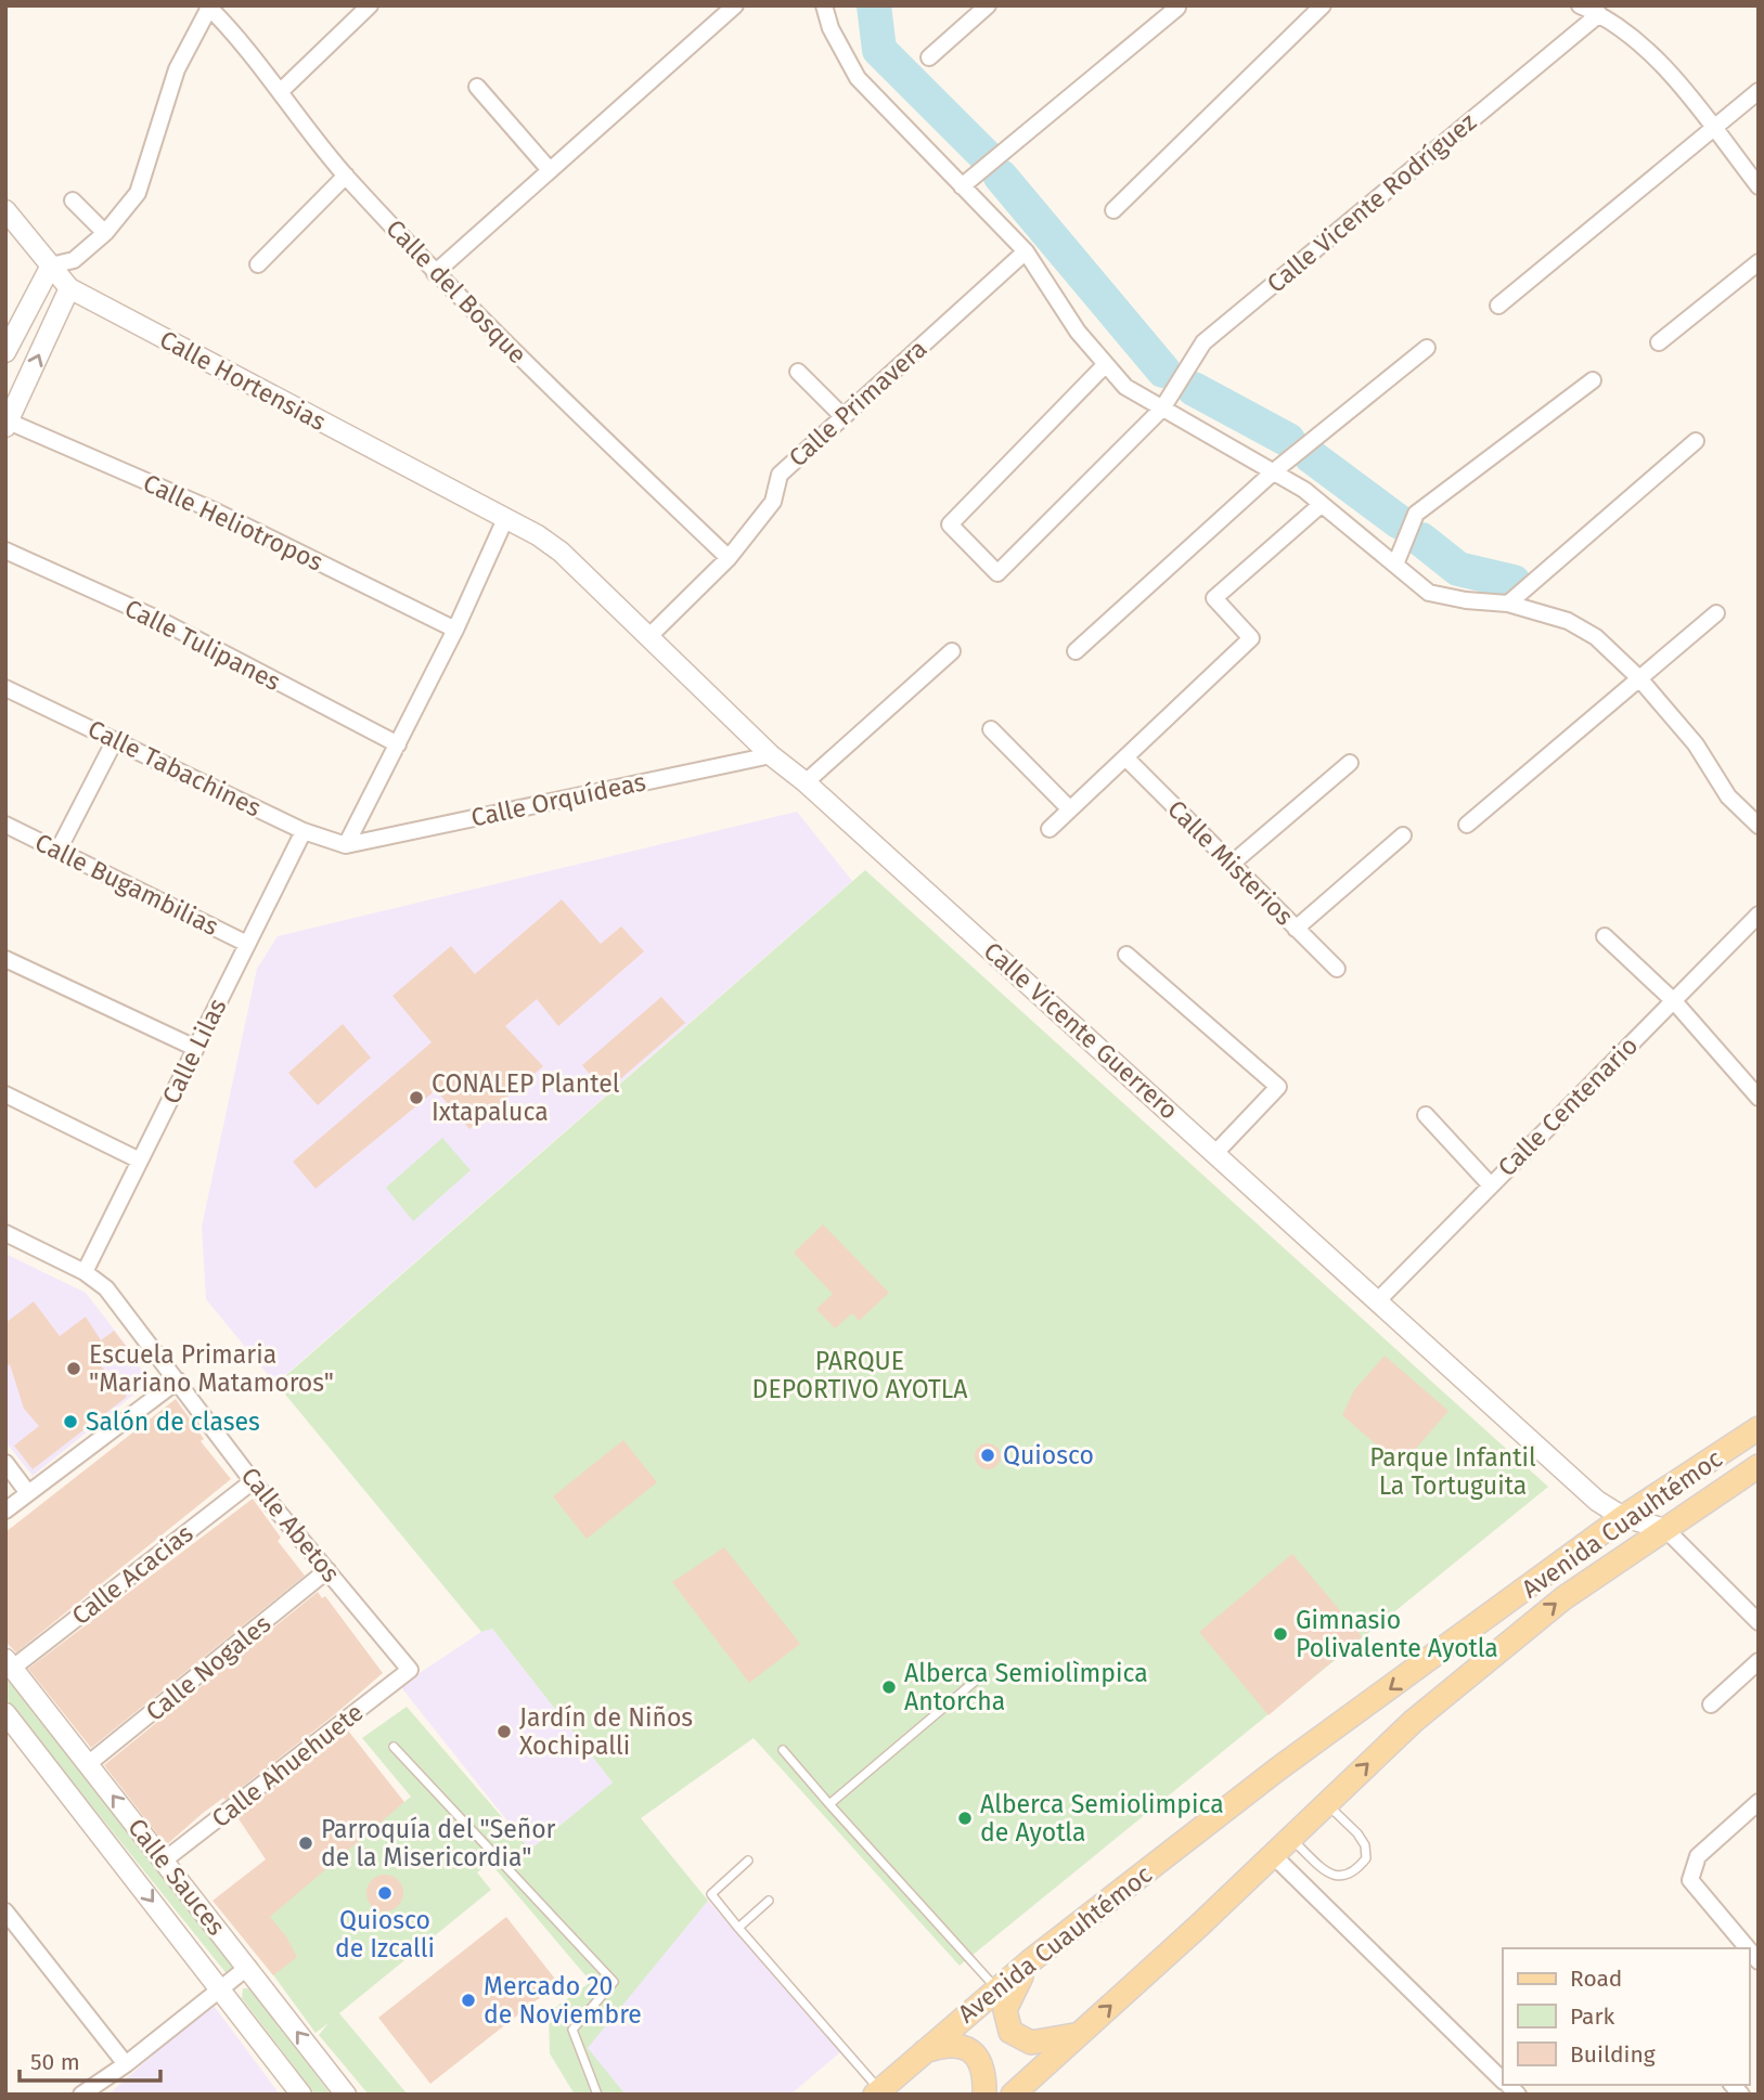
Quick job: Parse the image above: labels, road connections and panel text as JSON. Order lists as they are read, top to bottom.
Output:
{
  "streets": {
    "main road": ["Avenida Cuauhtémoc"],
    "street": [
      "Calle Vicente Rodríguez",
      "Calle del Bosque",
      "Calle Hortensias",
      "Calle Primavera",
      "Calle Heliotropos",
      "Calle Tulipanes",
      "Calle Tabachines",
      "Calle Orquídeas",
      "Calle Misterios",
      "Calle Bugambilias",
      "Calle Vicente Guerrero",
      "Calle Lilas",
      "Calle Centenario",
      "Calle Abetos",
      "Calle Acacias",
      "Calle Nogales",
      "Calle Ahuehuete",
      "Calle Sauces"
    ]
  },
  "crossings": [
    ["Calle del Bosque", "Calle Primavera"],
    ["Calle Hortensias", "Calle Vicente Guerrero"],
    ["Calle Primavera", "Calle Vicente Guerrero"],
    ["Calle Tabachines", "Calle Orquídeas"],
    ["Calle Tabachines", "Calle Lilas"],
    ["Calle Orquídeas", "Calle Vicente Guerrero"],
    ["Calle Bugambilias", "Calle Lilas"],
    ["Calle Vicente Guerrero", "Calle Centenario"],
    ["Calle Vicente Guerrero", "Avenida Cuauhtémoc"],
    ["Calle Lilas", "Calle Abetos"],
    ["Calle Abetos", "Calle Acacias"],
    ["Calle Abetos", "Calle Nogales"],
    ["Calle Abetos", "Calle Ahuehuete"],
    ["Calle Acacias", "Calle Sauces"],
    ["Calle Nogales", "Calle Sauces"],
    ["Calle Ahuehuete", "Calle Sauces"]
  ],
  "parks": ["PARQUE DEPORTIVO AYOTLA", "Parque Infantil La Tortuguita"],
  "places": [
    "CONALEP Plantel Ixtapaluca",
    "Escuela Primaria \"Mariano Matamoros\"",
    "Salón de clases",
    "Quiosco",
    "Gimnasio Polivalente Ayotla",
    "Alberca Semiolìmpica Antorcha",
    "Jardín de Niños Xochipalli",
    "Alberca Semiolimpica de Ayotla",
    "Parroquía del \"Señor de la Misericordia\"",
    "Quiosco de Izcalli",
    "Mercado 20 de Noviembre"
  ],
  "legend": ["Road", "Park", "Building"],
  "scale_bar": "50 m"
}
